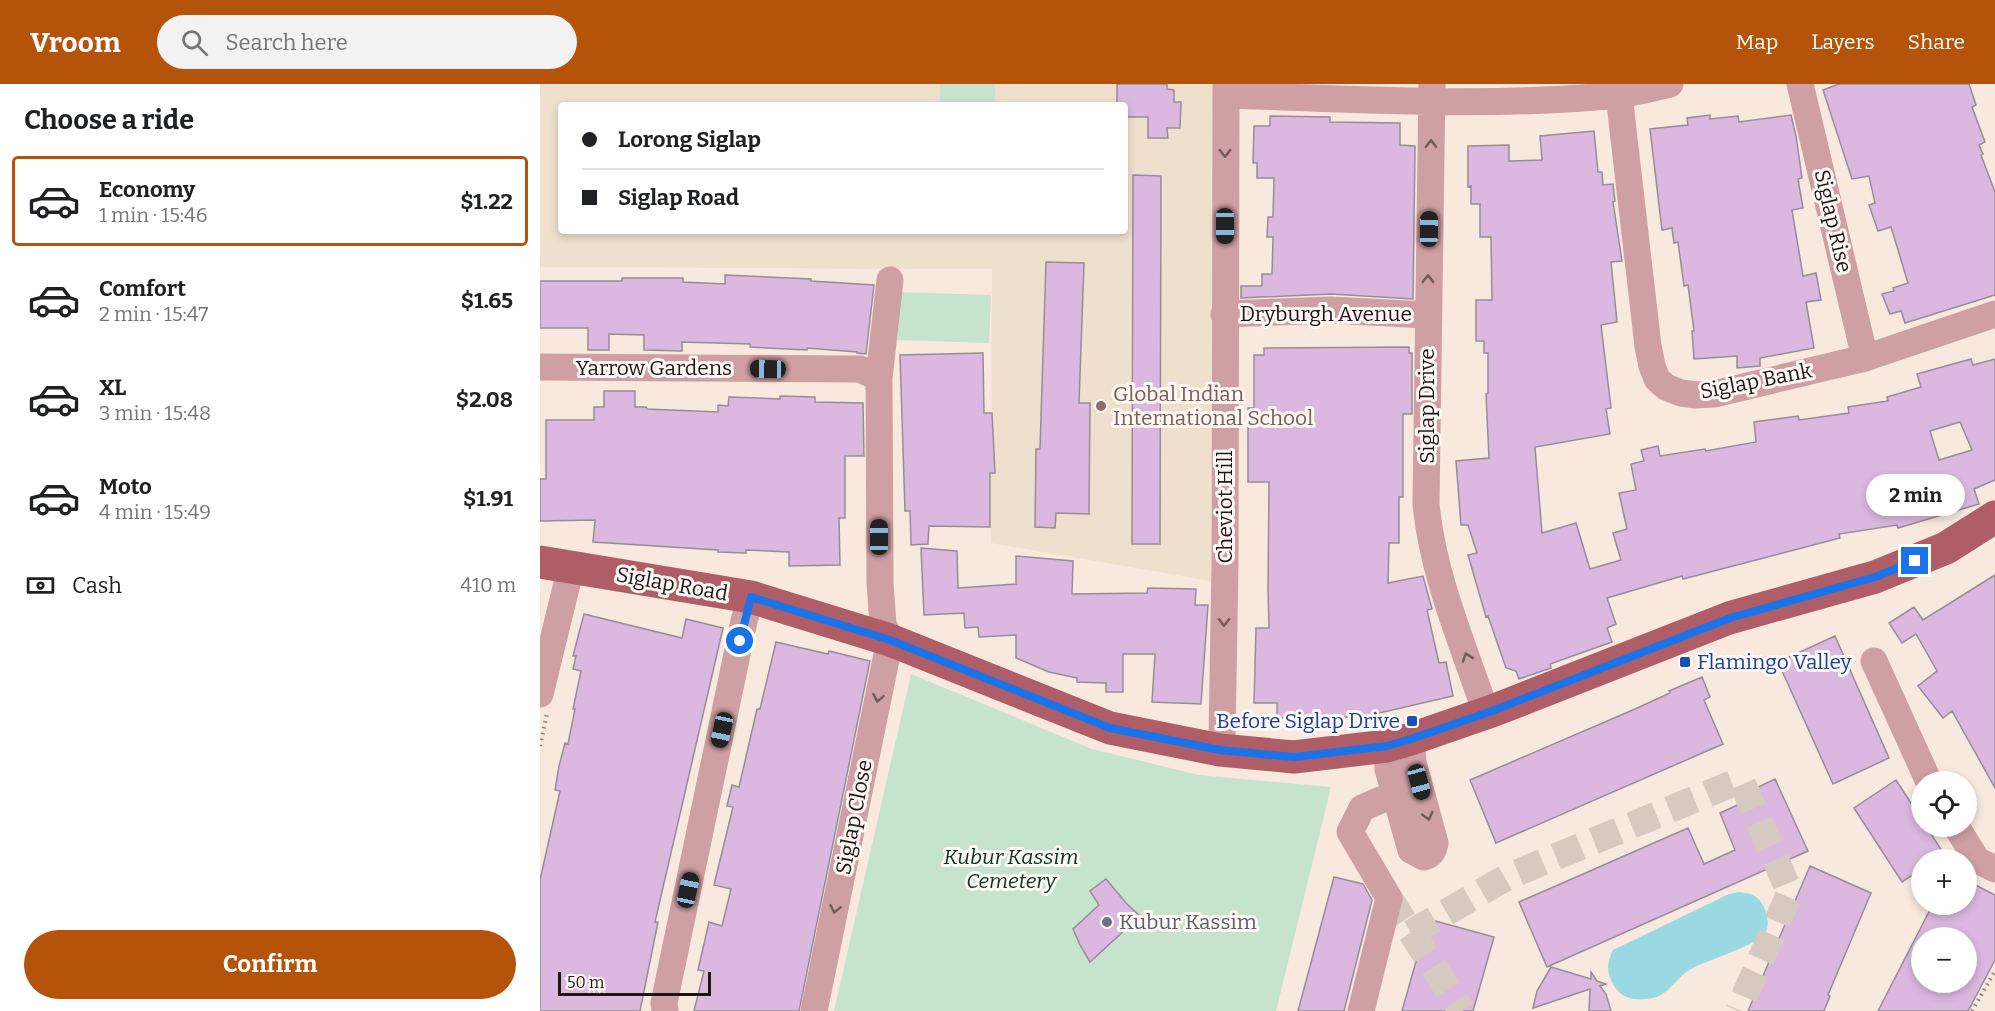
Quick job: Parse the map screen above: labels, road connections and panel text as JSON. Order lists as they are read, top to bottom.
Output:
{
  "streets": {
    "main road": ["Siglap Road"],
    "street": [
      "Siglap Rise",
      "Dryburgh Avenue",
      "Yarrow Gardens",
      "Siglap Bank",
      "Siglap Drive",
      "Cheviot Hill",
      "Siglap Close"
    ]
  },
  "crossings": [
    ["Siglap Rise", "Siglap Bank"],
    ["Dryburgh Avenue", "Siglap Drive"],
    ["Dryburgh Avenue", "Cheviot Hill"],
    ["Siglap Drive", "Siglap Road"],
    ["Cheviot Hill", "Siglap Road"],
    ["Siglap Road", "Siglap Close"]
  ],
  "one_way": ["Siglap Drive", "Cheviot Hill"],
  "parks": ["Kubur Kassim Cemetery"],
  "places": {
    "other": ["Global Indian International School", "Kubur Kassim"],
    "transit": ["Flamingo Valley", "Before Siglap Drive"]
  },
  "scale_bar": "50 m",
  "page": {
    "header": "Vroom",
    "search": "Search here",
    "nav": ["Map", "Layers", "Share"],
    "heading": "Choose a ride",
    "banner": ["Lorong Siglap", "Siglap Road"],
    "list": [
      {
        "name": "Economy",
        "note": "1 min · 15:46",
        "value": "$1.22"
      },
      {
        "name": "Comfort",
        "note": "2 min · 15:47",
        "value": "$1.65"
      },
      {
        "name": "XL",
        "note": "3 min · 15:48",
        "value": "$2.08"
      },
      {
        "name": "Moto",
        "note": "4 min · 15:49",
        "value": "$1.91"
      }
    ],
    "bubble": "2 min",
    "pay": ["Cash", "410 m"],
    "map_buttons": ["+", "−"],
    "buttons": "Confirm",
    "scale": "50 m"
  }
}
